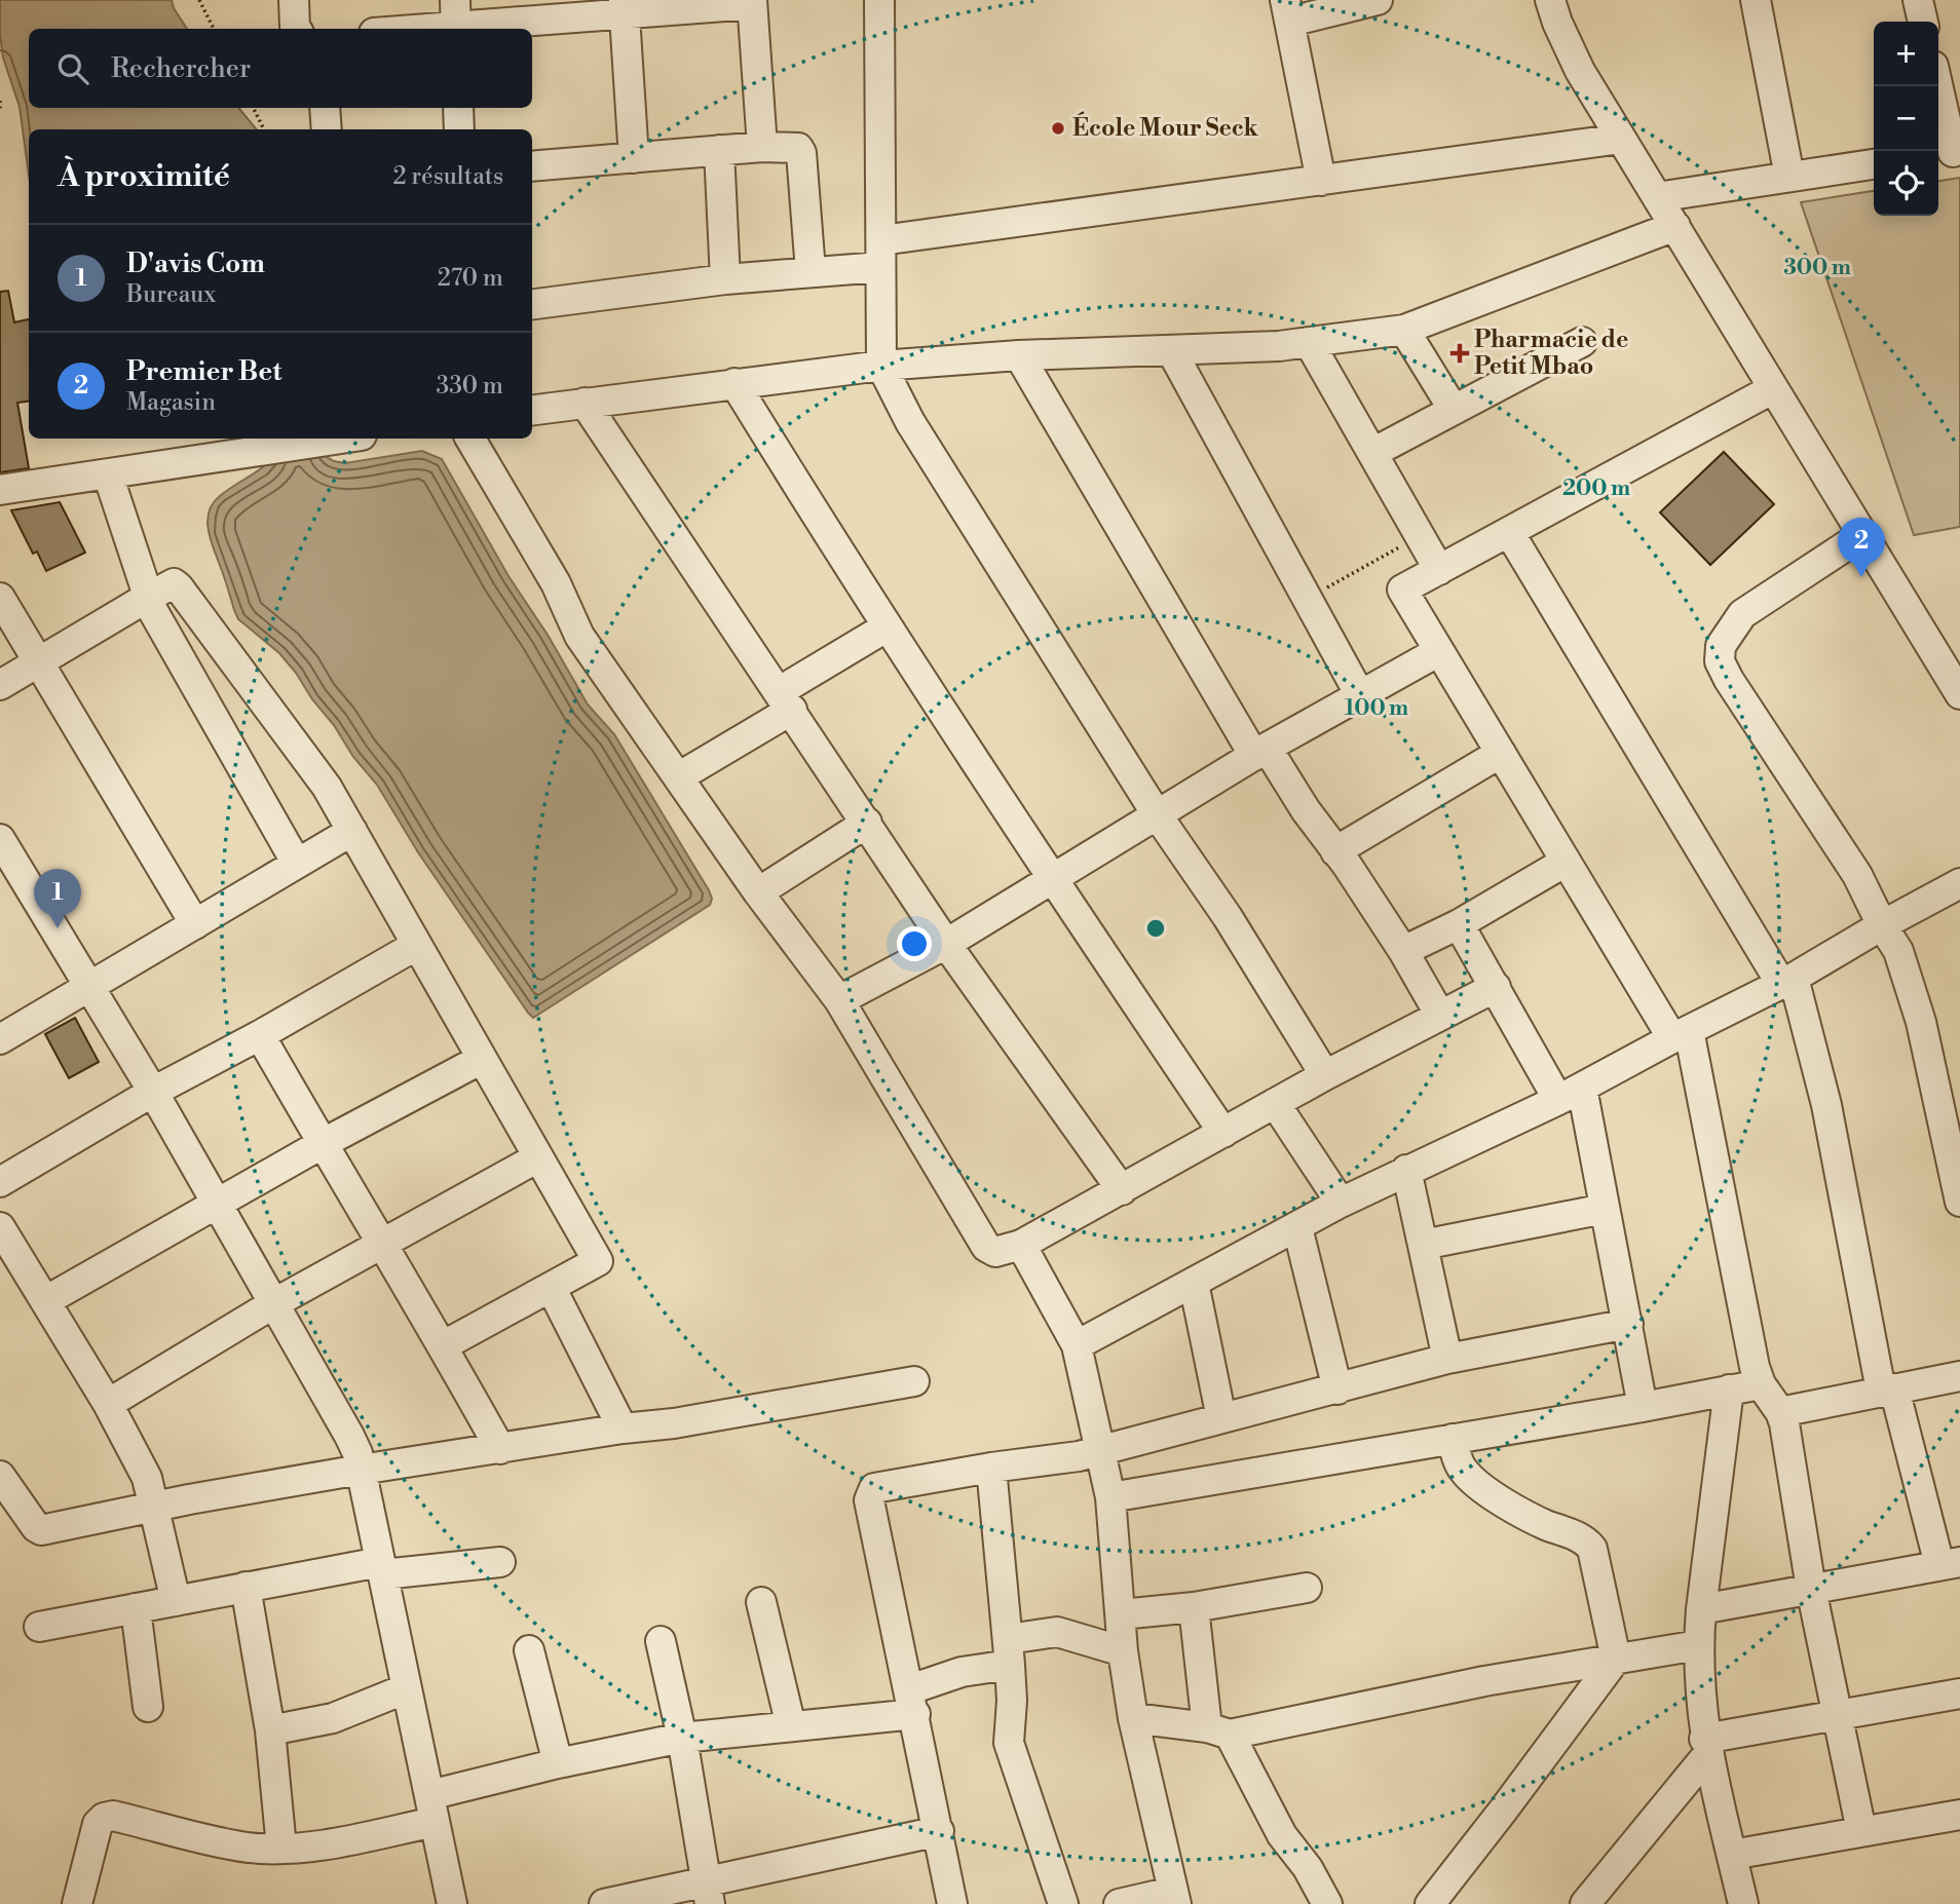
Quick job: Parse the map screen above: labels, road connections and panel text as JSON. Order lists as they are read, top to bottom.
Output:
{
  "places": {
    "other": ["École Mour Seck"],
    "health": ["Pharmacie de Petit Mbao"]
  },
  "page": {
    "map_buttons": ["+", "−"],
    "search": "Rechercher",
    "heading": ["À proximité", "2 résultats"],
    "list": [
      {
        "mark": "1",
        "name": "D'avis Com",
        "note": "Bureaux",
        "value": "270 m"
      },
      {
        "mark": "2",
        "name": "Premier Bet",
        "note": "Magasin",
        "value": "330 m"
      }
    ],
    "pins": ["2", "1"]
  },
  "rings": ["300 m", "200 m", "100 m"]
}
